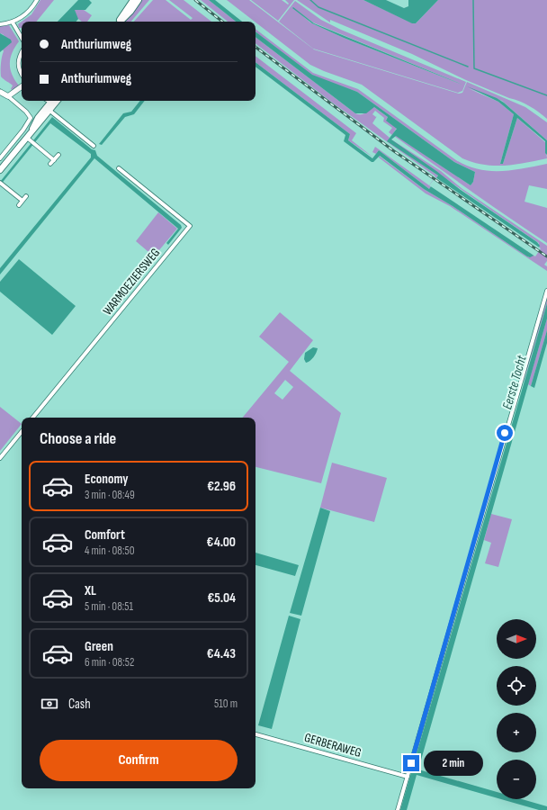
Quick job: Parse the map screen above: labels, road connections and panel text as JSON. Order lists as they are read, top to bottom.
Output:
{
  "streets": {
    "street": ["WARMOEZIERSWEG", "GERBERAWEG"]
  },
  "water": ["Eerste Tocht"],
  "north": "right",
  "page": {
    "banner": ["Anthuriumweg", "Anthuriumweg"],
    "heading": "Choose a ride",
    "list": [
      {
        "name": "Economy",
        "note": "3 min · 08:49",
        "value": "€2.96"
      },
      {
        "name": "Comfort",
        "note": "4 min · 08:50",
        "value": "€4.00"
      },
      {
        "name": "XL",
        "note": "5 min · 08:51",
        "value": "€5.04"
      },
      {
        "name": "Green",
        "note": "6 min · 08:52",
        "value": "€4.43"
      }
    ],
    "map_buttons": ["+", "−"],
    "pay": ["Cash", "510 m"],
    "buttons": "Confirm",
    "bubble": "2 min"
  }
}
